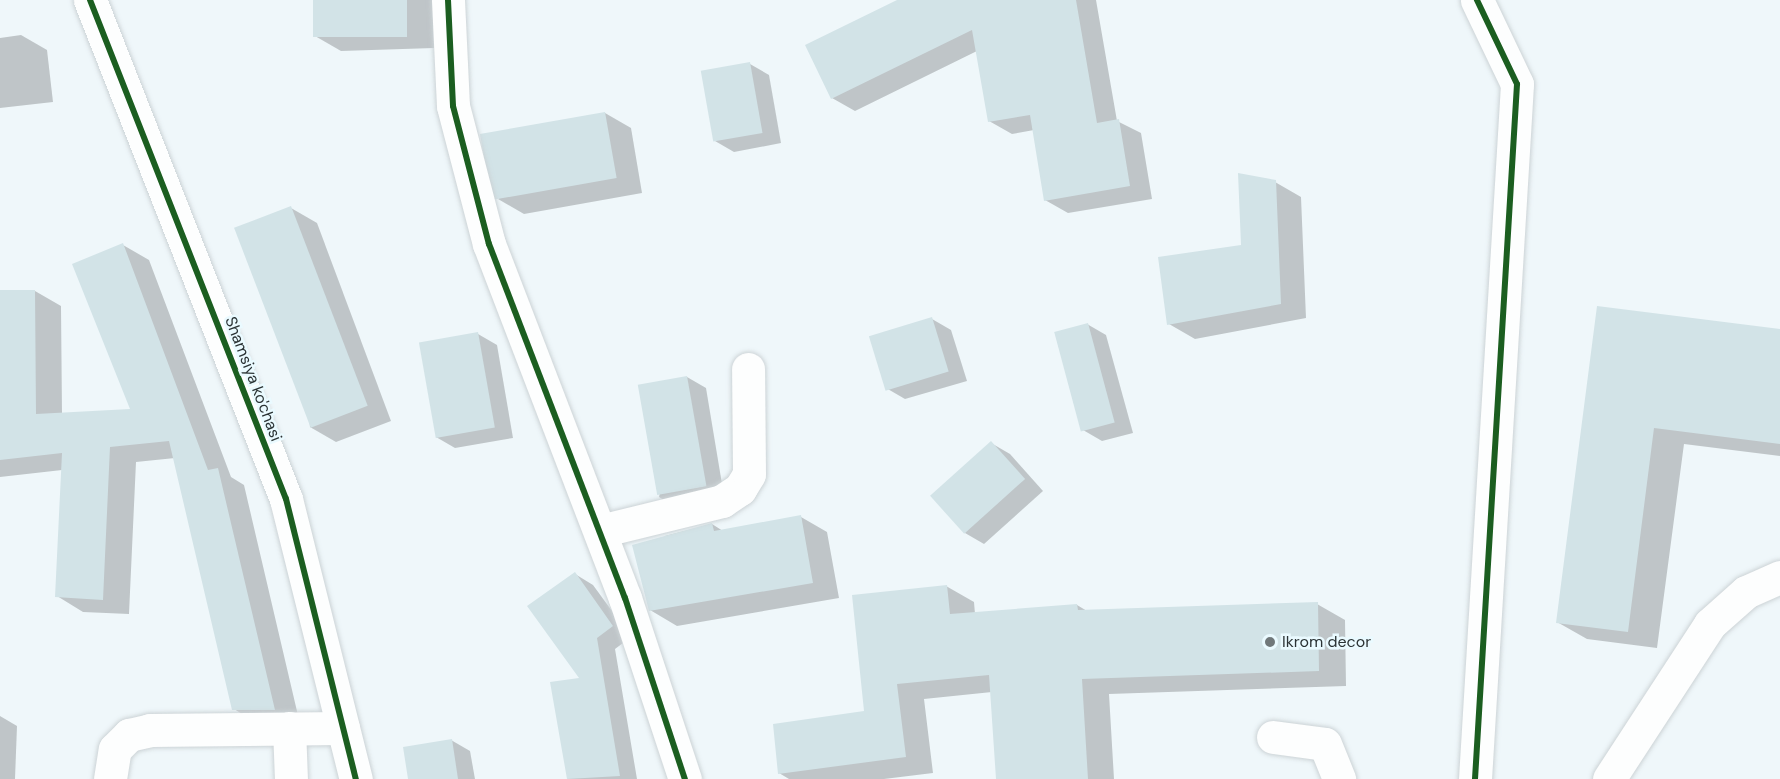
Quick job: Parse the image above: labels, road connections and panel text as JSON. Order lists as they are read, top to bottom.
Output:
{
  "streets": {
    "street": ["Shamsiya ko'chasi"]
  },
  "places": ["Ikrom decor"]
}
